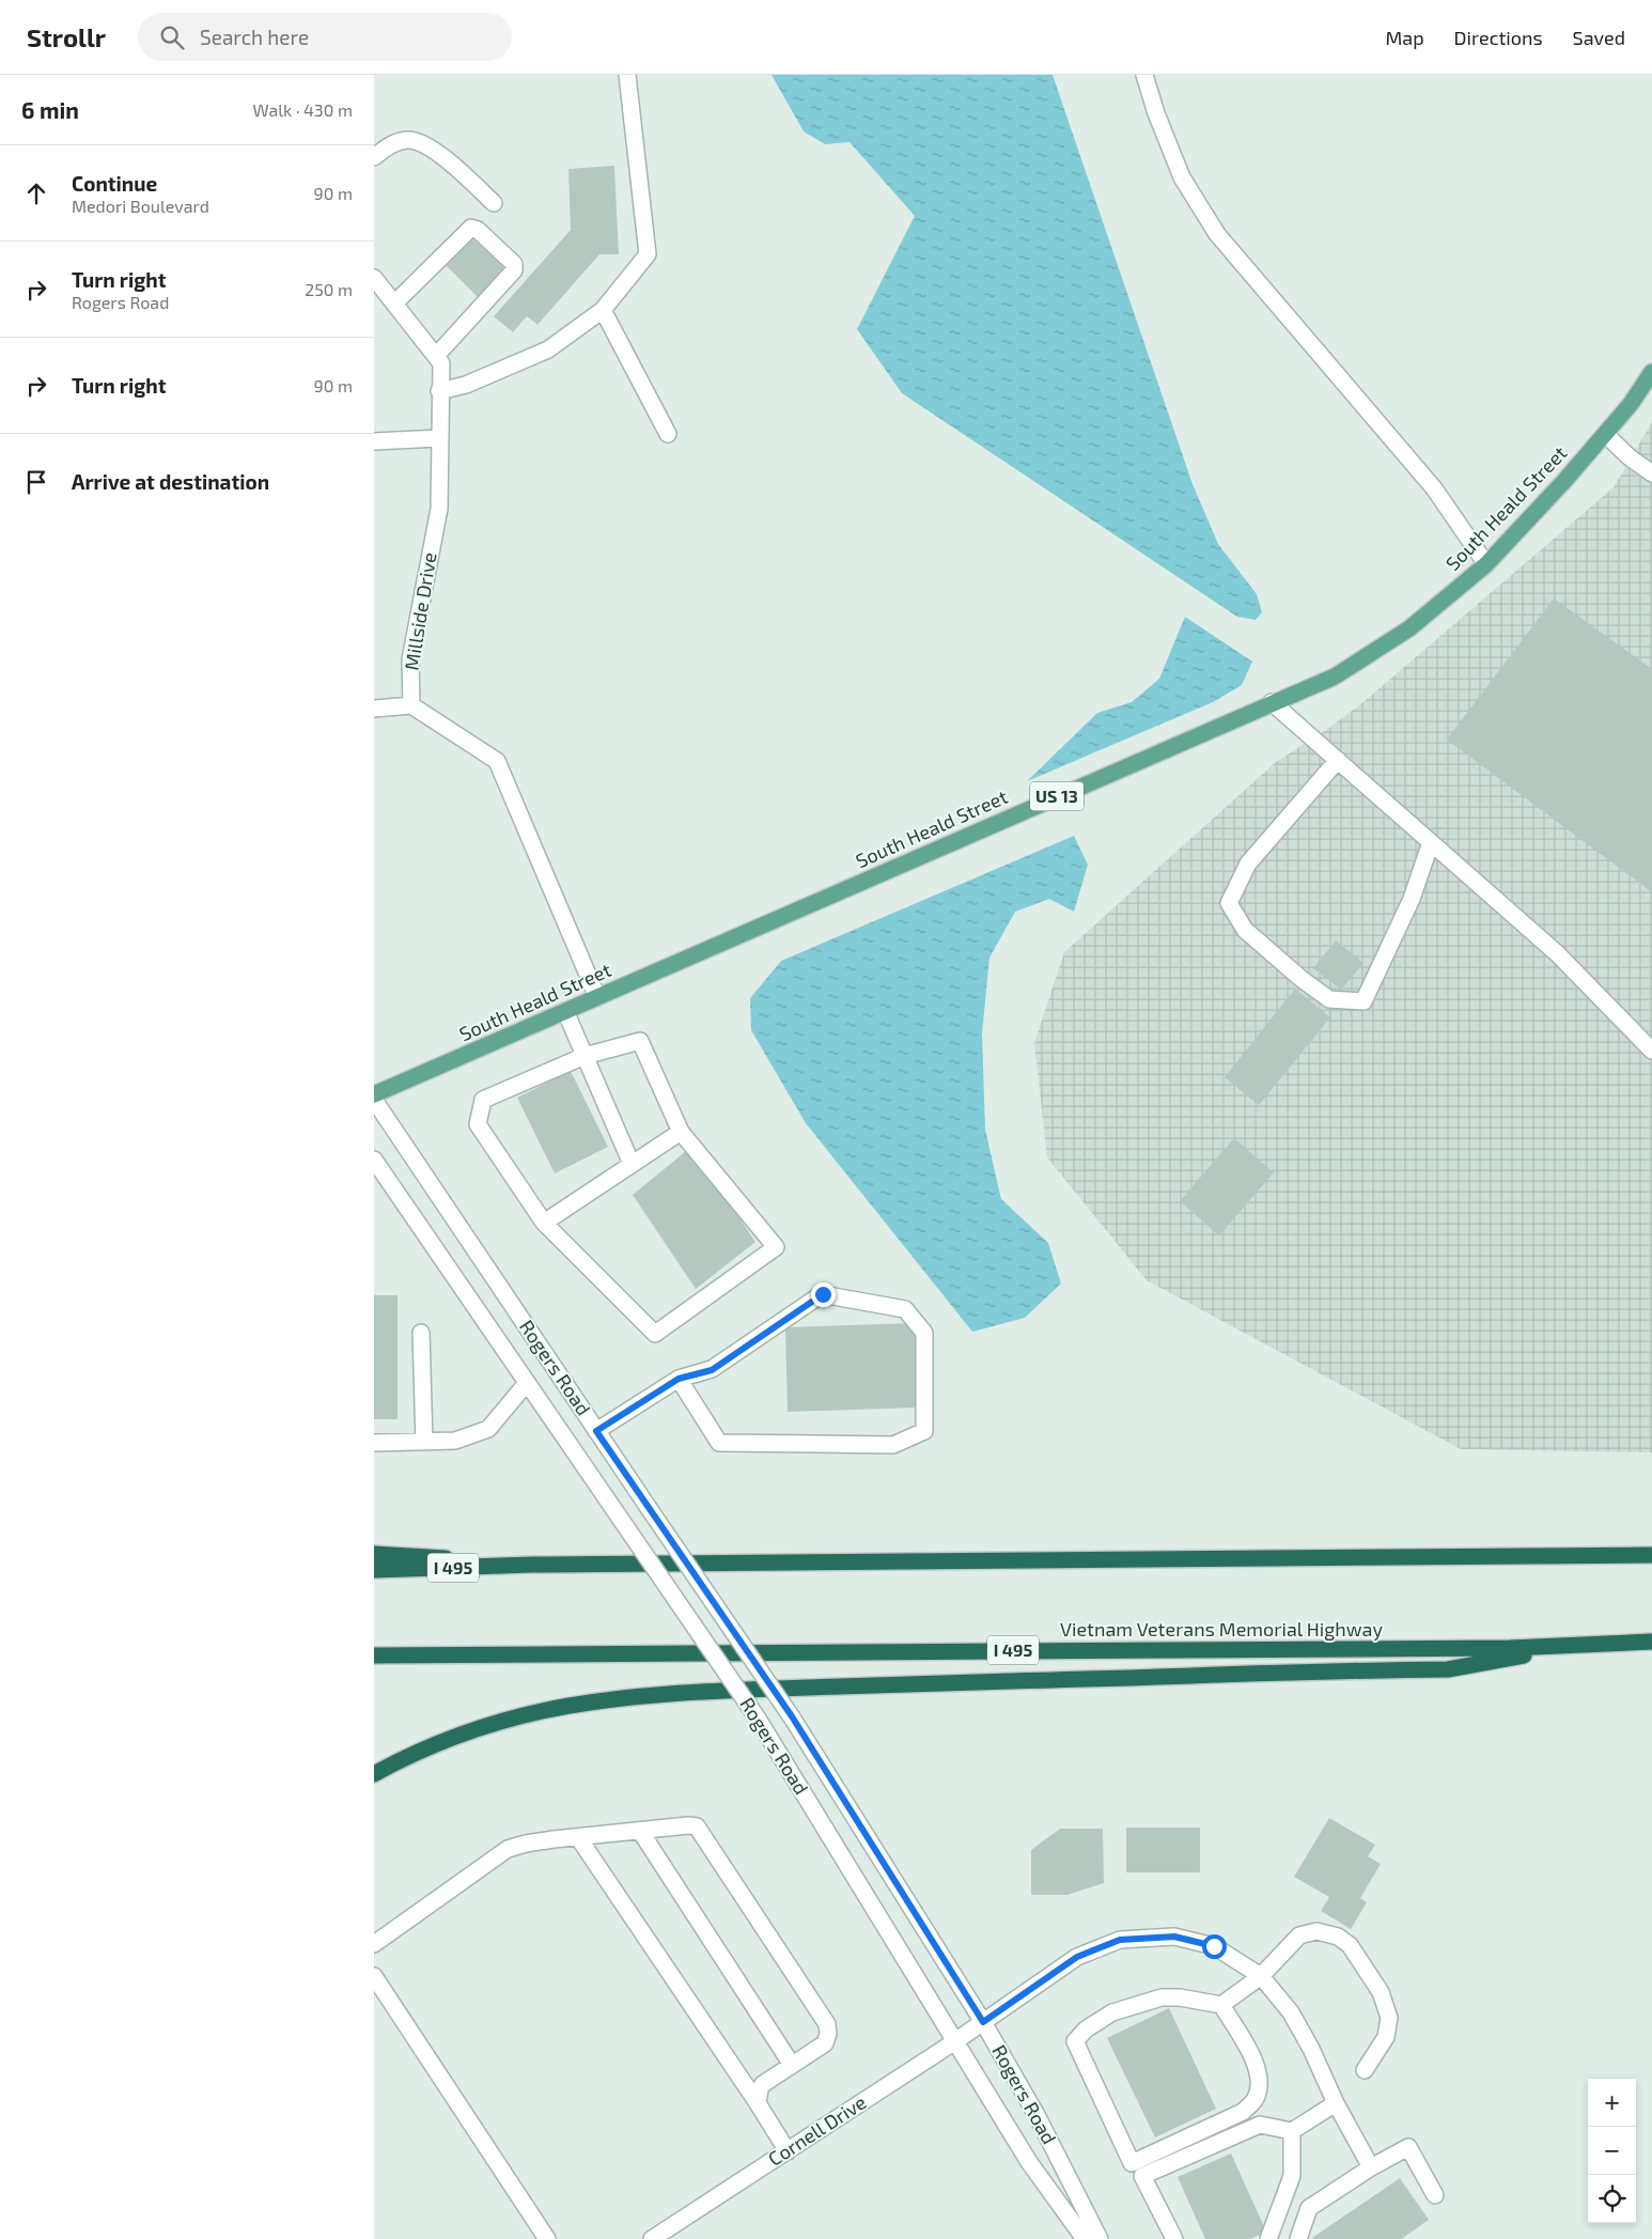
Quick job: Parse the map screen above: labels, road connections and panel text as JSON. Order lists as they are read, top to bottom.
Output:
{
  "streets": {
    "highway": ["I 495", "Vietnam Veterans Memorial Highway"],
    "main road": ["South Heald Street", "US 13"],
    "street": ["Millside Drive", "Rogers Road", "Cornell Drive"]
  },
  "crossings": [
    ["Rogers Road", "Cornell Drive"]
  ],
  "page": {
    "header": "Strollr",
    "search": "Search here",
    "nav": ["Map", "Directions", "Saved"],
    "heading": ["6 min", "Walk · 430 m"],
    "list": [
      ["Continue", "Medori Boulevard", "90 m"],
      ["Turn right", "Rogers Road", "250 m"],
      ["Turn right", "90 m"],
      "Arrive at destination"
    ],
    "map_buttons": ["+", "−"]
  }
}
